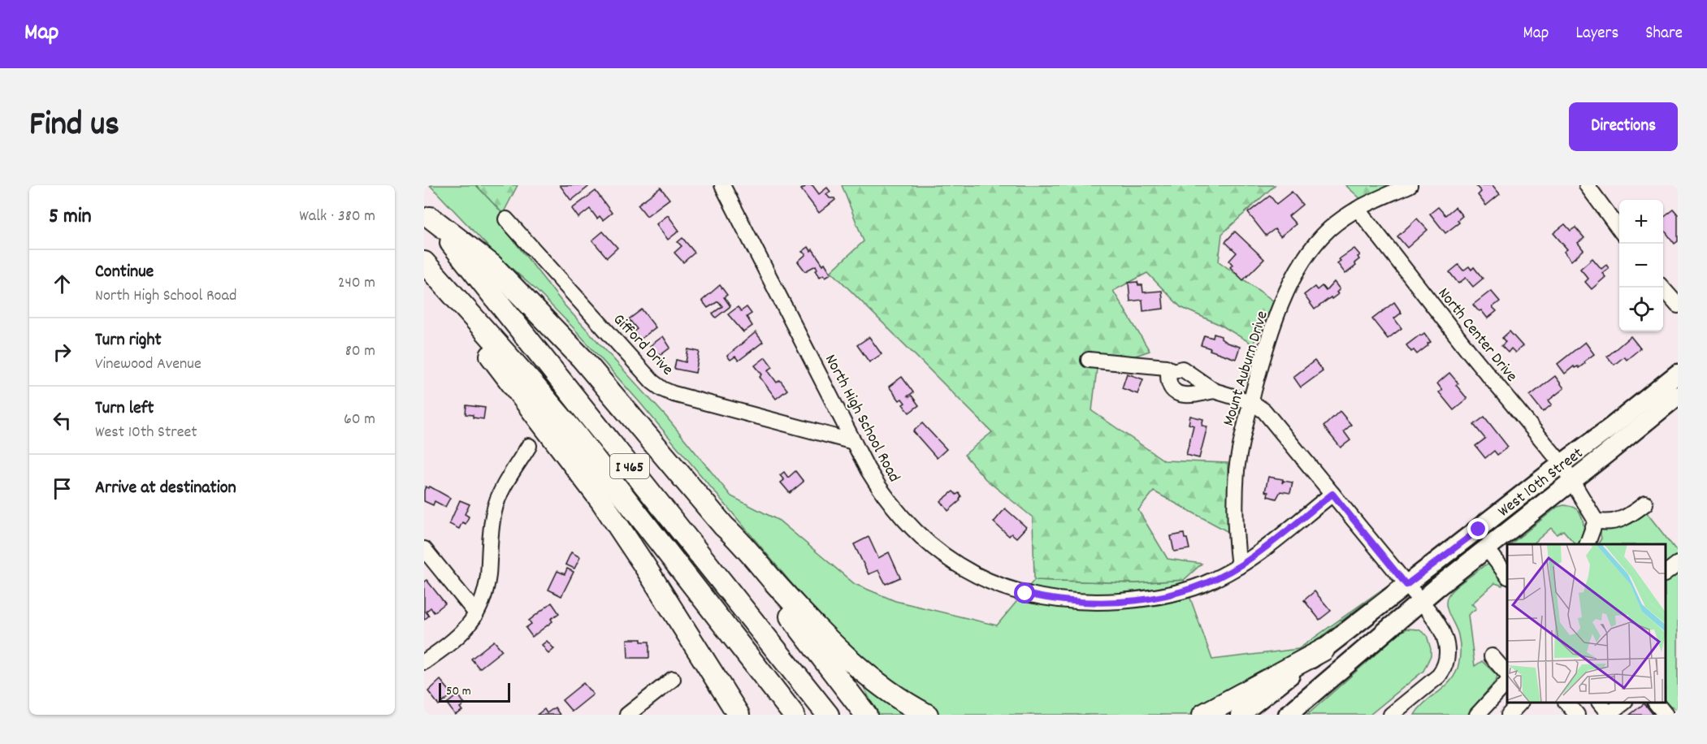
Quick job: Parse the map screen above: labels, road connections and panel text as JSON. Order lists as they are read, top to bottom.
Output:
{
  "streets": {
    "highway": ["I 465"],
    "main road": ["West 10th Street"],
    "street": [
      "North Center Drive",
      "Gifford Drive",
      "Mount Auburn Drive",
      "North High School Road"
    ]
  },
  "crossings": [
    ["North Center Drive", "Mount Auburn Drive"],
    ["North Center Drive", "West 10th Street"],
    ["Gifford Drive", "North High School Road"],
    ["Mount Auburn Drive", "North High School Road"]
  ],
  "scale_bar": "50 m",
  "page": {
    "header": "Map",
    "nav": ["Map", "Layers", "Share"],
    "title": "Find us",
    "buttons": "Directions",
    "heading": ["5 min", "Walk · 380 m"],
    "map_buttons": ["+", "−"],
    "list": [
      ["Continue", "North High School Road", "240 m"],
      ["Turn right", "Vinewood Avenue", "80 m"],
      ["Turn left", "West 10th Street", "60 m"],
      "Arrive at destination"
    ],
    "scale": "50 m"
  }
}
